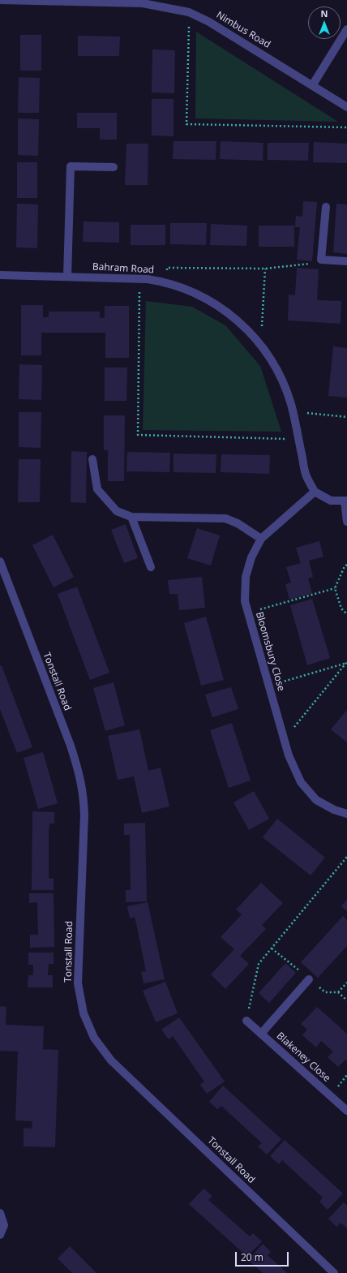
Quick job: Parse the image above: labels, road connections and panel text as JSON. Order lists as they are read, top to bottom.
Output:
{
  "streets": {
    "street": [
      "Nimbus Road",
      "Bahram Road",
      "Bloomsbury Close",
      "Tonstall Road",
      "Blakeney Close"
    ]
  },
  "crossings": [
    ["Bahram Road", "Bloomsbury Close"]
  ],
  "scale_bar": "20 m",
  "north": "top"
}
